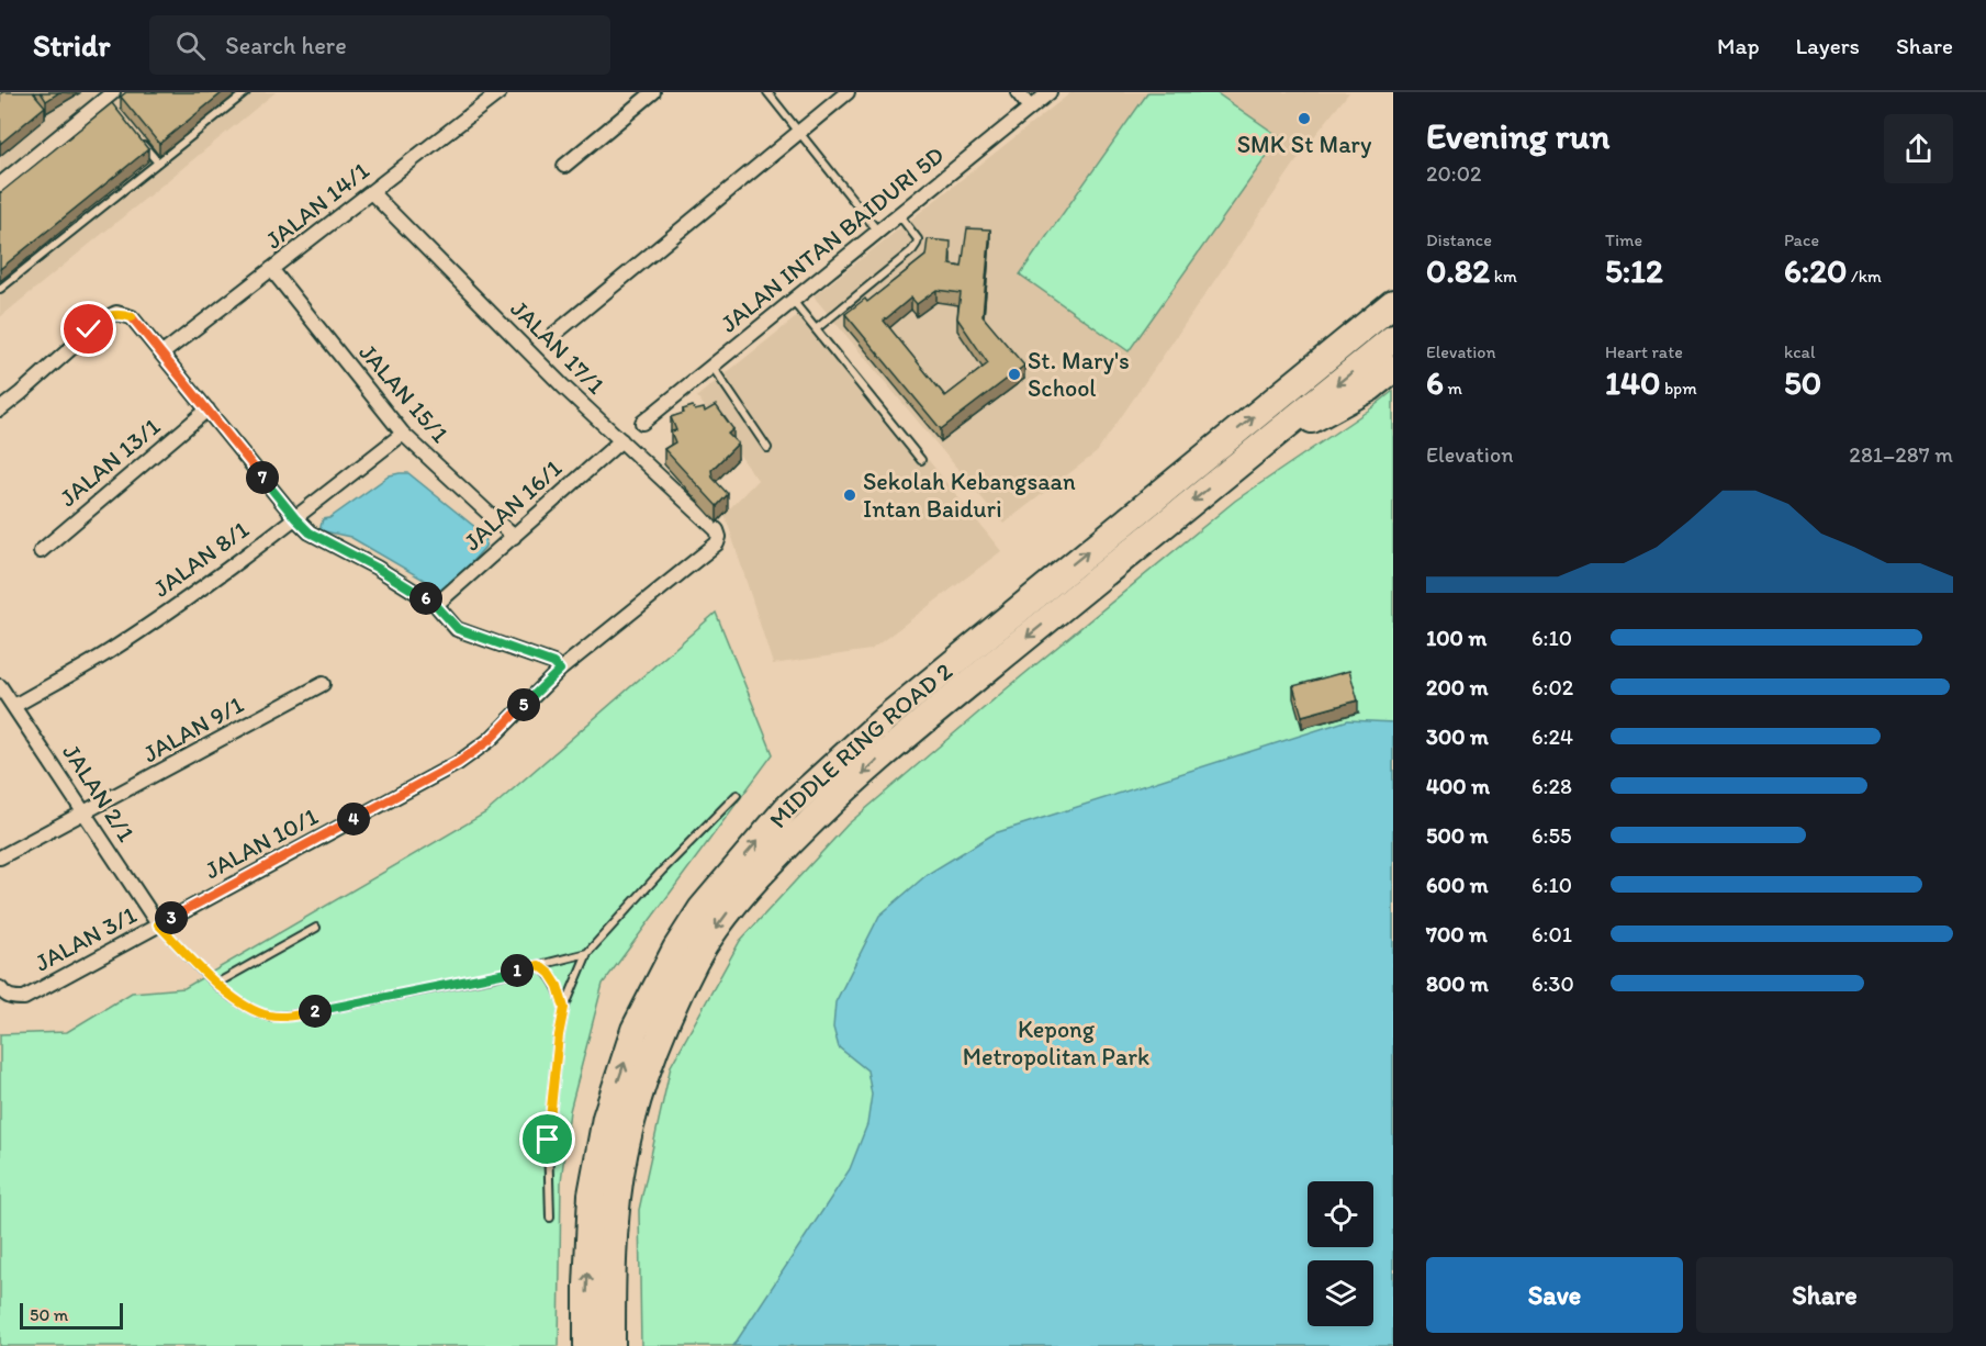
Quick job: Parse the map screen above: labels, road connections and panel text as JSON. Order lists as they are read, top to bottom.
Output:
{
  "streets": {
    "highway": ["MIDDLE RING ROAD 2"],
    "street": [
      "JALAN 14/1",
      "JALAN INTAN BAIDURI 5D",
      "JALAN 17/1",
      "JALAN 15/1",
      "JALAN 13/1",
      "JALAN 16/1",
      "JALAN 8/1",
      "JALAN 9/1",
      "JALAN 2/1",
      "JALAN 10/1",
      "JALAN 3/1"
    ]
  },
  "crossings": [
    ["JALAN 14/1", "JALAN 17/1"],
    ["JALAN 14/1", "JALAN 15/1"],
    ["JALAN 17/1", "JALAN 16/1"],
    ["JALAN 17/1", "JALAN 10/1"],
    ["JALAN 15/1", "JALAN 16/1"],
    ["JALAN 15/1", "JALAN 8/1"],
    ["JALAN 8/1", "JALAN 2/1"],
    ["JALAN 9/1", "JALAN 2/1"],
    ["JALAN 2/1", "JALAN 10/1"],
    ["JALAN 2/1", "JALAN 3/1"],
    ["JALAN 10/1", "JALAN 3/1"]
  ],
  "parks": ["Kepong Metropolitan Park"],
  "places": ["SMK St Mary", "St. Mary's School", "Sekolah Kebangsaan Intan Baiduri"],
  "scale_bar": "50 m",
  "page": {
    "header": "Stridr",
    "search": "Search here",
    "nav": ["Map", "Layers", "Share"],
    "heading": ["Evening run", "20:02"],
    "stats": [
      ["Distance", "0.82 km"],
      ["Time", "5:12"],
      ["Pace", "6:20 /km"],
      ["Elevation", "6 m"],
      ["Heart rate", "140 bpm"],
      ["kcal", "50"]
    ],
    "chart": ["Elevation", "281–287 m"],
    "pins": [
      "7",
      "6",
      "5",
      "4",
      "3",
      "1",
      "2"
    ],
    "list": [
      {
        "name": "100 m",
        "note": "6:10"
      },
      {
        "name": "200 m",
        "note": "6:02"
      },
      {
        "name": "300 m",
        "note": "6:24"
      },
      {
        "name": "400 m",
        "note": "6:28"
      },
      {
        "name": "500 m",
        "note": "6:55"
      },
      {
        "name": "600 m",
        "note": "6:10"
      },
      {
        "name": "700 m",
        "note": "6:01"
      },
      {
        "name": "800 m",
        "note": "6:30"
      }
    ],
    "buttons": ["Save", "Share"],
    "scale": "50 m"
  }
}
